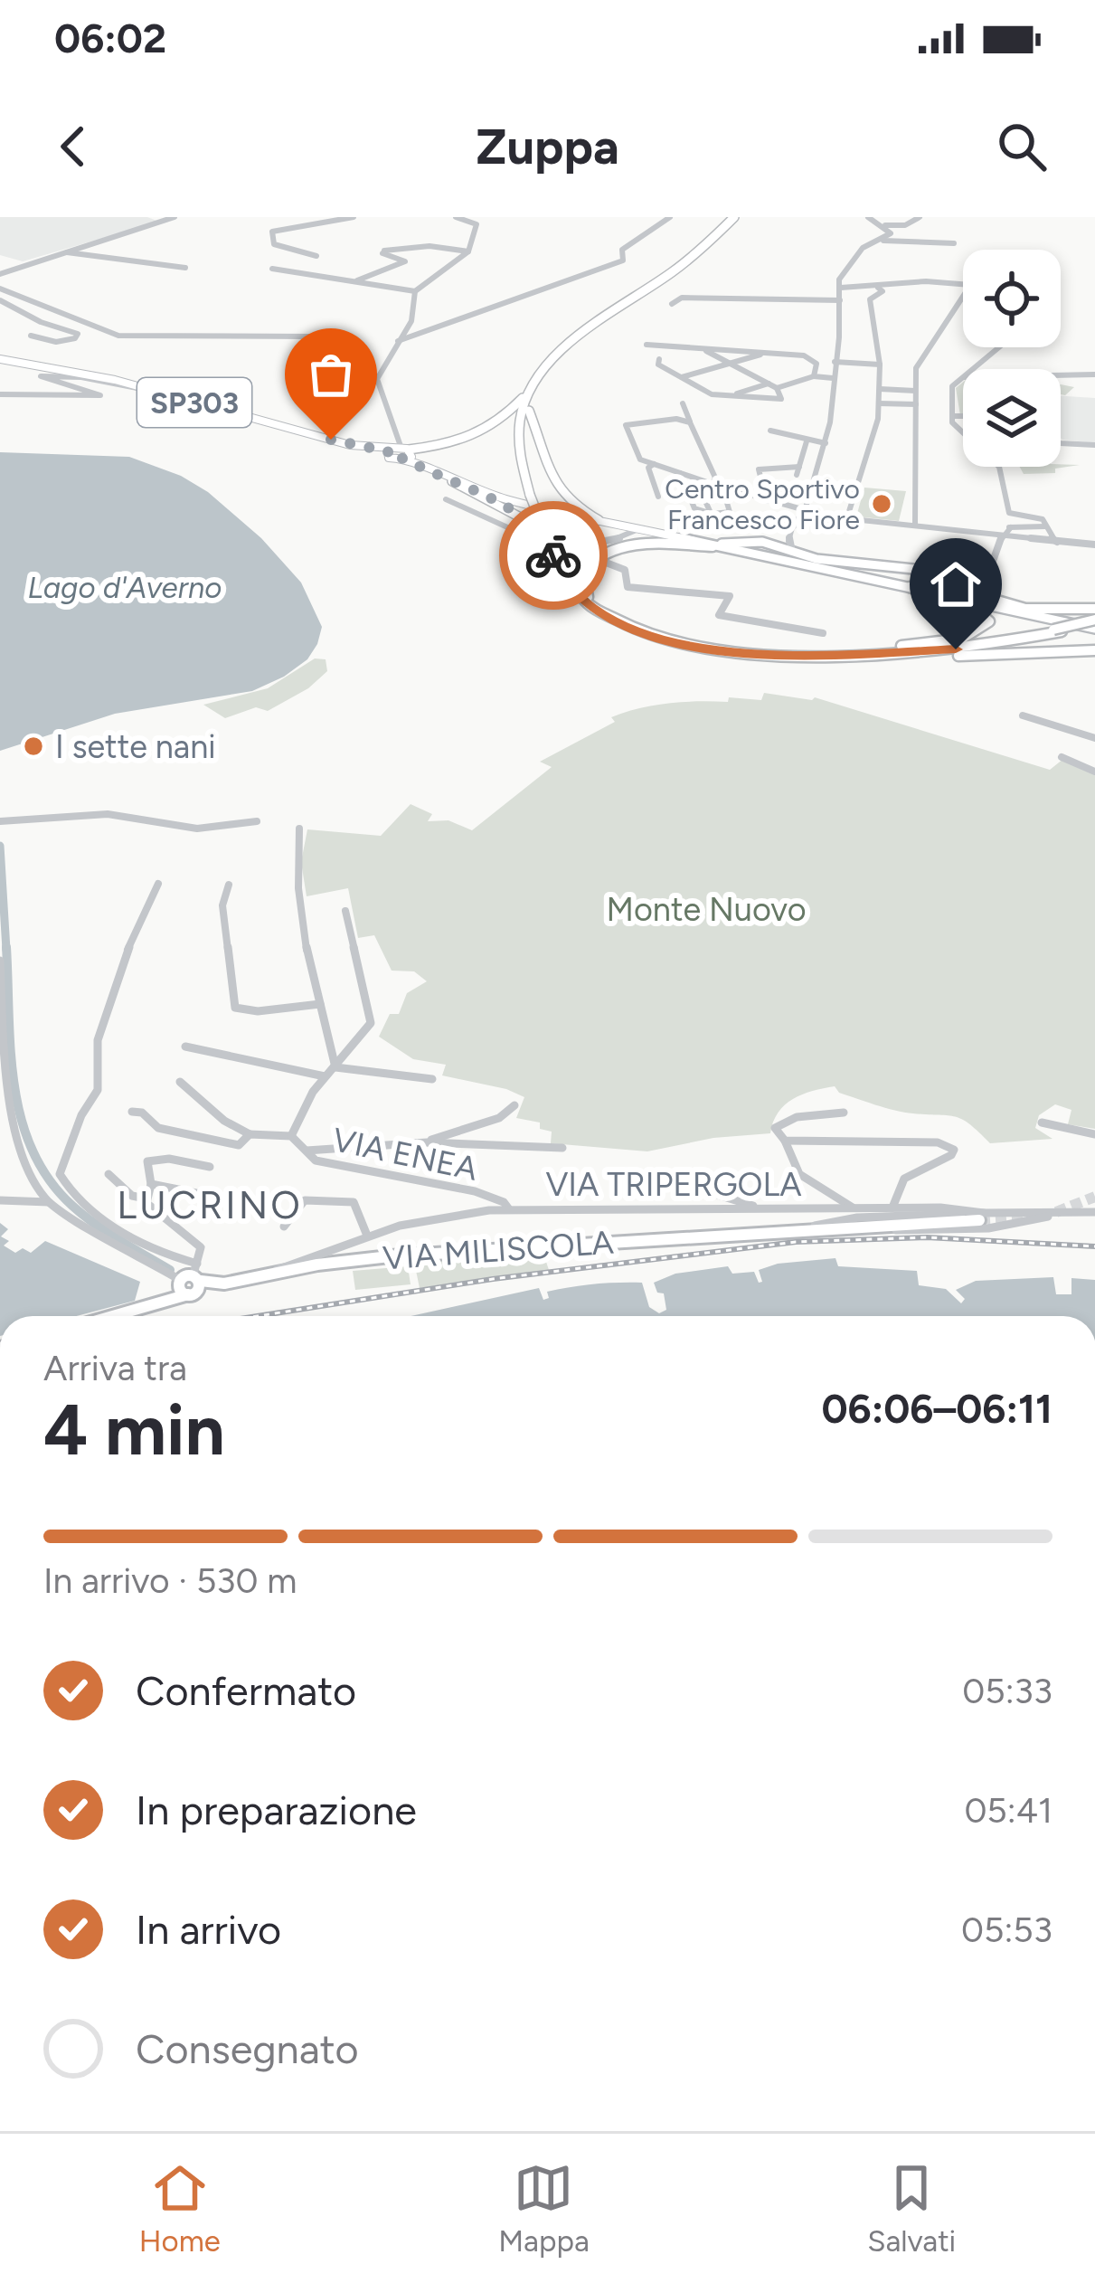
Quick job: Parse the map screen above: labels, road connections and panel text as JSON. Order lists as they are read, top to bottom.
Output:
{
  "streets": {
    "main road": ["SP303", "VIA MILISCOLA"],
    "street": ["VIA ENEA", "VIA TRIPERGOLA"]
  },
  "crossings": [
    ["VIA ENEA", "VIA TRIPERGOLA"],
    ["VIA TRIPERGOLA", "VIA MILISCOLA"]
  ],
  "districts": ["LUCRINO"],
  "water": ["Lago d'Averno"],
  "parks": ["Monte Nuovo"],
  "places": ["Centro Sportivo Francesco Fiore", "I sette nani"],
  "page": {
    "status": "06:02",
    "header": "Zuppa",
    "heading": ["4 min", "Arriva tra", "06:06–06:11"],
    "bar": "In arrivo · 530 m",
    "list": [
      ["Confermato", "05:33"],
      ["In preparazione", "05:41"],
      ["In arrivo", "05:53"],
      "Consegnato"
    ],
    "tabs": ["Home", "Mappa", "Salvati"]
  }
}
